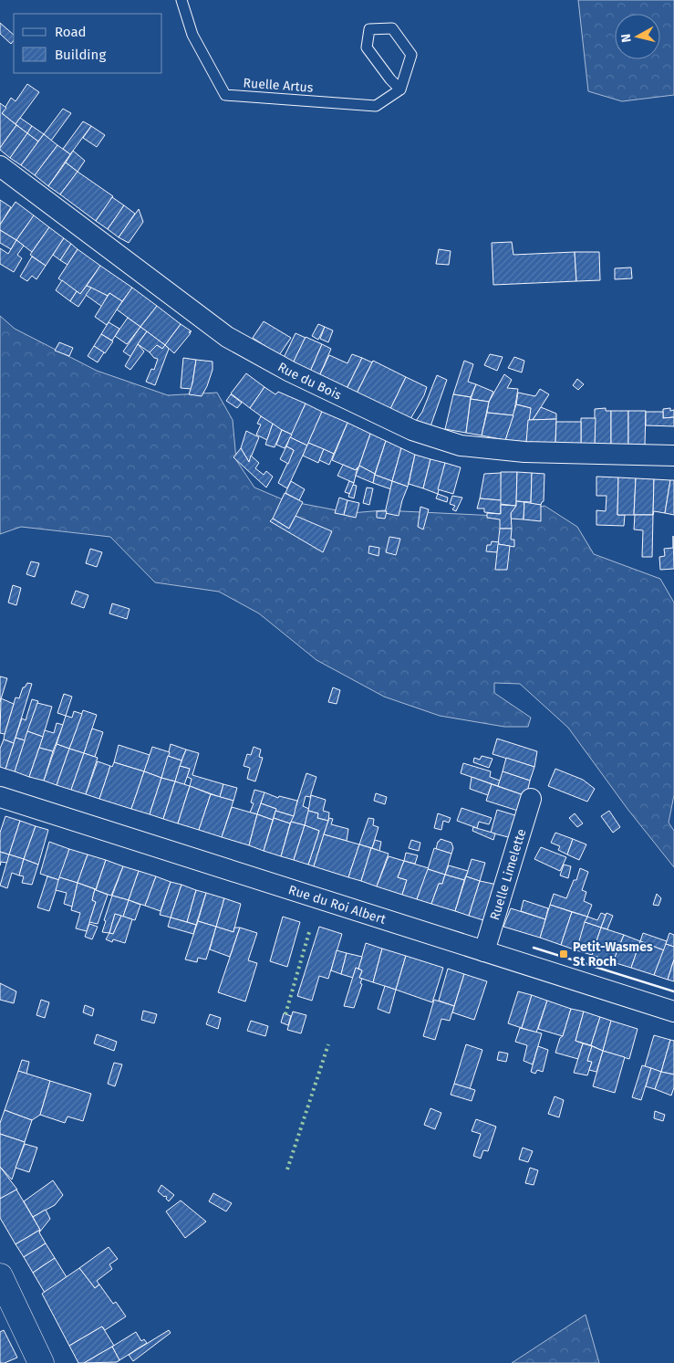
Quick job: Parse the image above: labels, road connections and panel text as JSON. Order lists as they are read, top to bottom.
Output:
{
  "streets": {
    "street": ["Rue du Bois", "Ruelle Limelette", "Rue du Roi Albert"],
    "lane": ["Ruelle Artus"]
  },
  "crossings": [
    ["Ruelle Limelette", "Rue du Roi Albert"]
  ],
  "places": {
    "transit": ["Petit-Wasmes St Roch"]
  },
  "legend": ["Road", "Building"],
  "north": "left"
}
